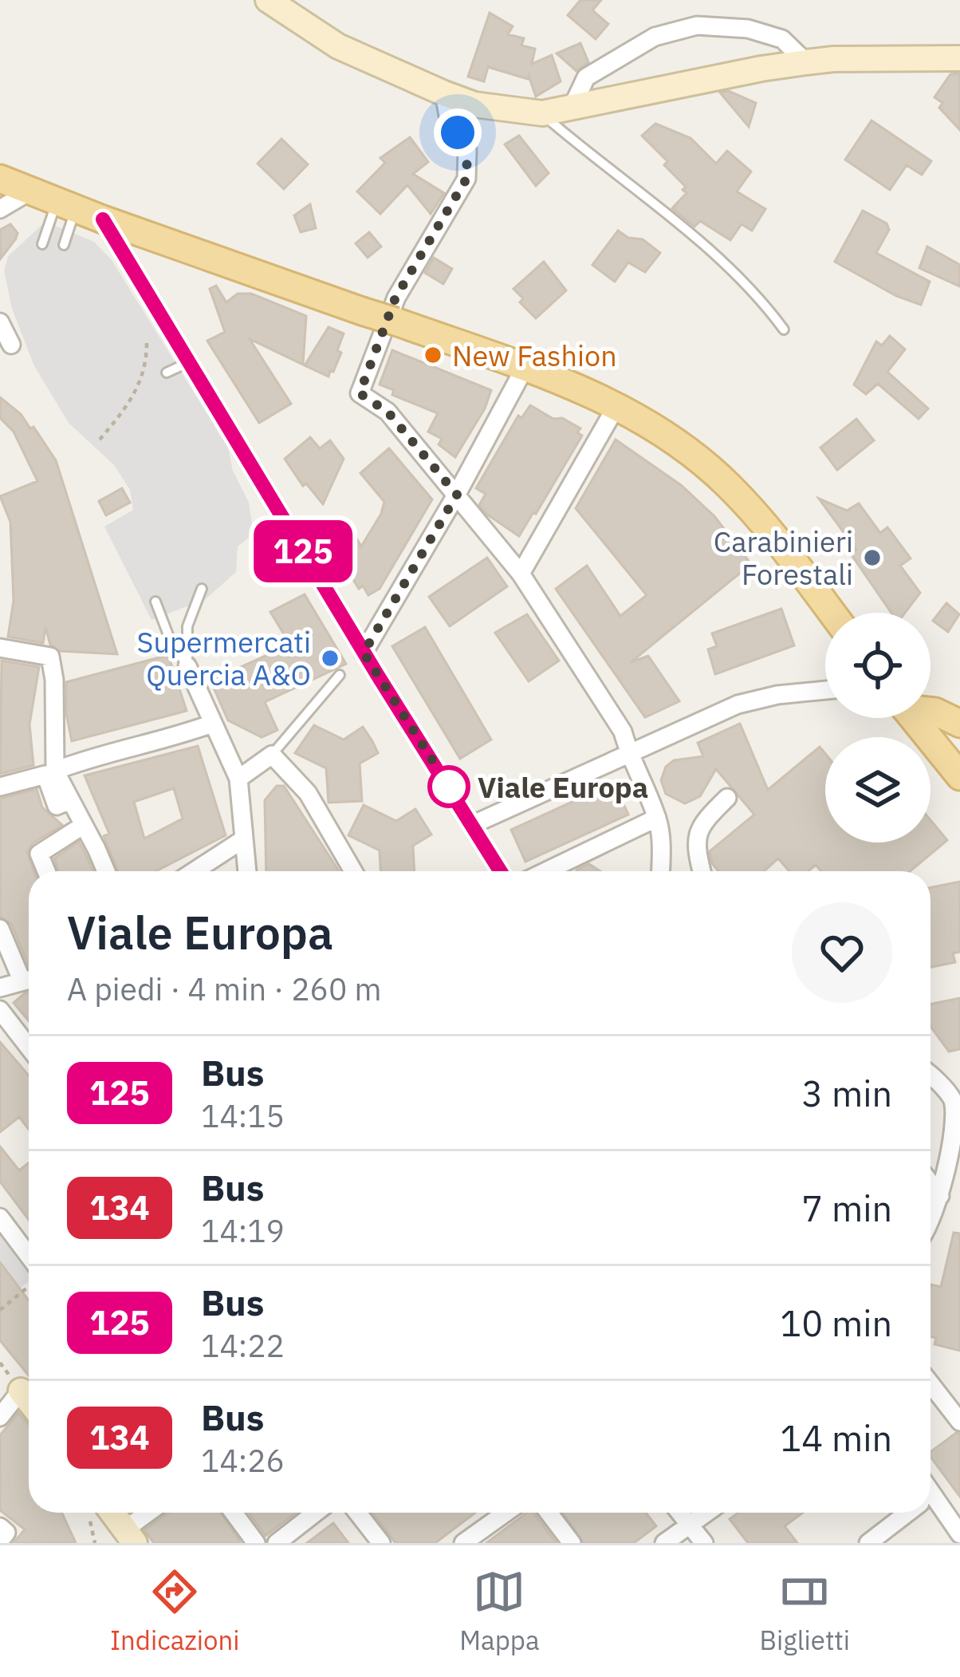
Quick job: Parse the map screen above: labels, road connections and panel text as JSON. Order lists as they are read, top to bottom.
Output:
{
  "places": [
    "New Fashion",
    "Carabinieri Forestali",
    "Supermercati Quercia A&O",
    "Viale Europa"
  ],
  "lines": ["bus line 125"],
  "page": {
    "on_map": "125",
    "heading": ["Viale Europa", "A piedi · 4 min · 260 m"],
    "list": [
      {
        "mark": "125",
        "name": "Bus",
        "note": "14:15",
        "value": "3 min"
      },
      {
        "mark": "134",
        "name": "Bus",
        "note": "14:19",
        "value": "7 min"
      },
      {
        "mark": "125",
        "name": "Bus",
        "note": "14:22",
        "value": "10 min"
      },
      {
        "mark": "134",
        "name": "Bus",
        "note": "14:26",
        "value": "14 min"
      }
    ],
    "tabs": ["Indicazioni", "Mappa", "Biglietti"]
  }
}
